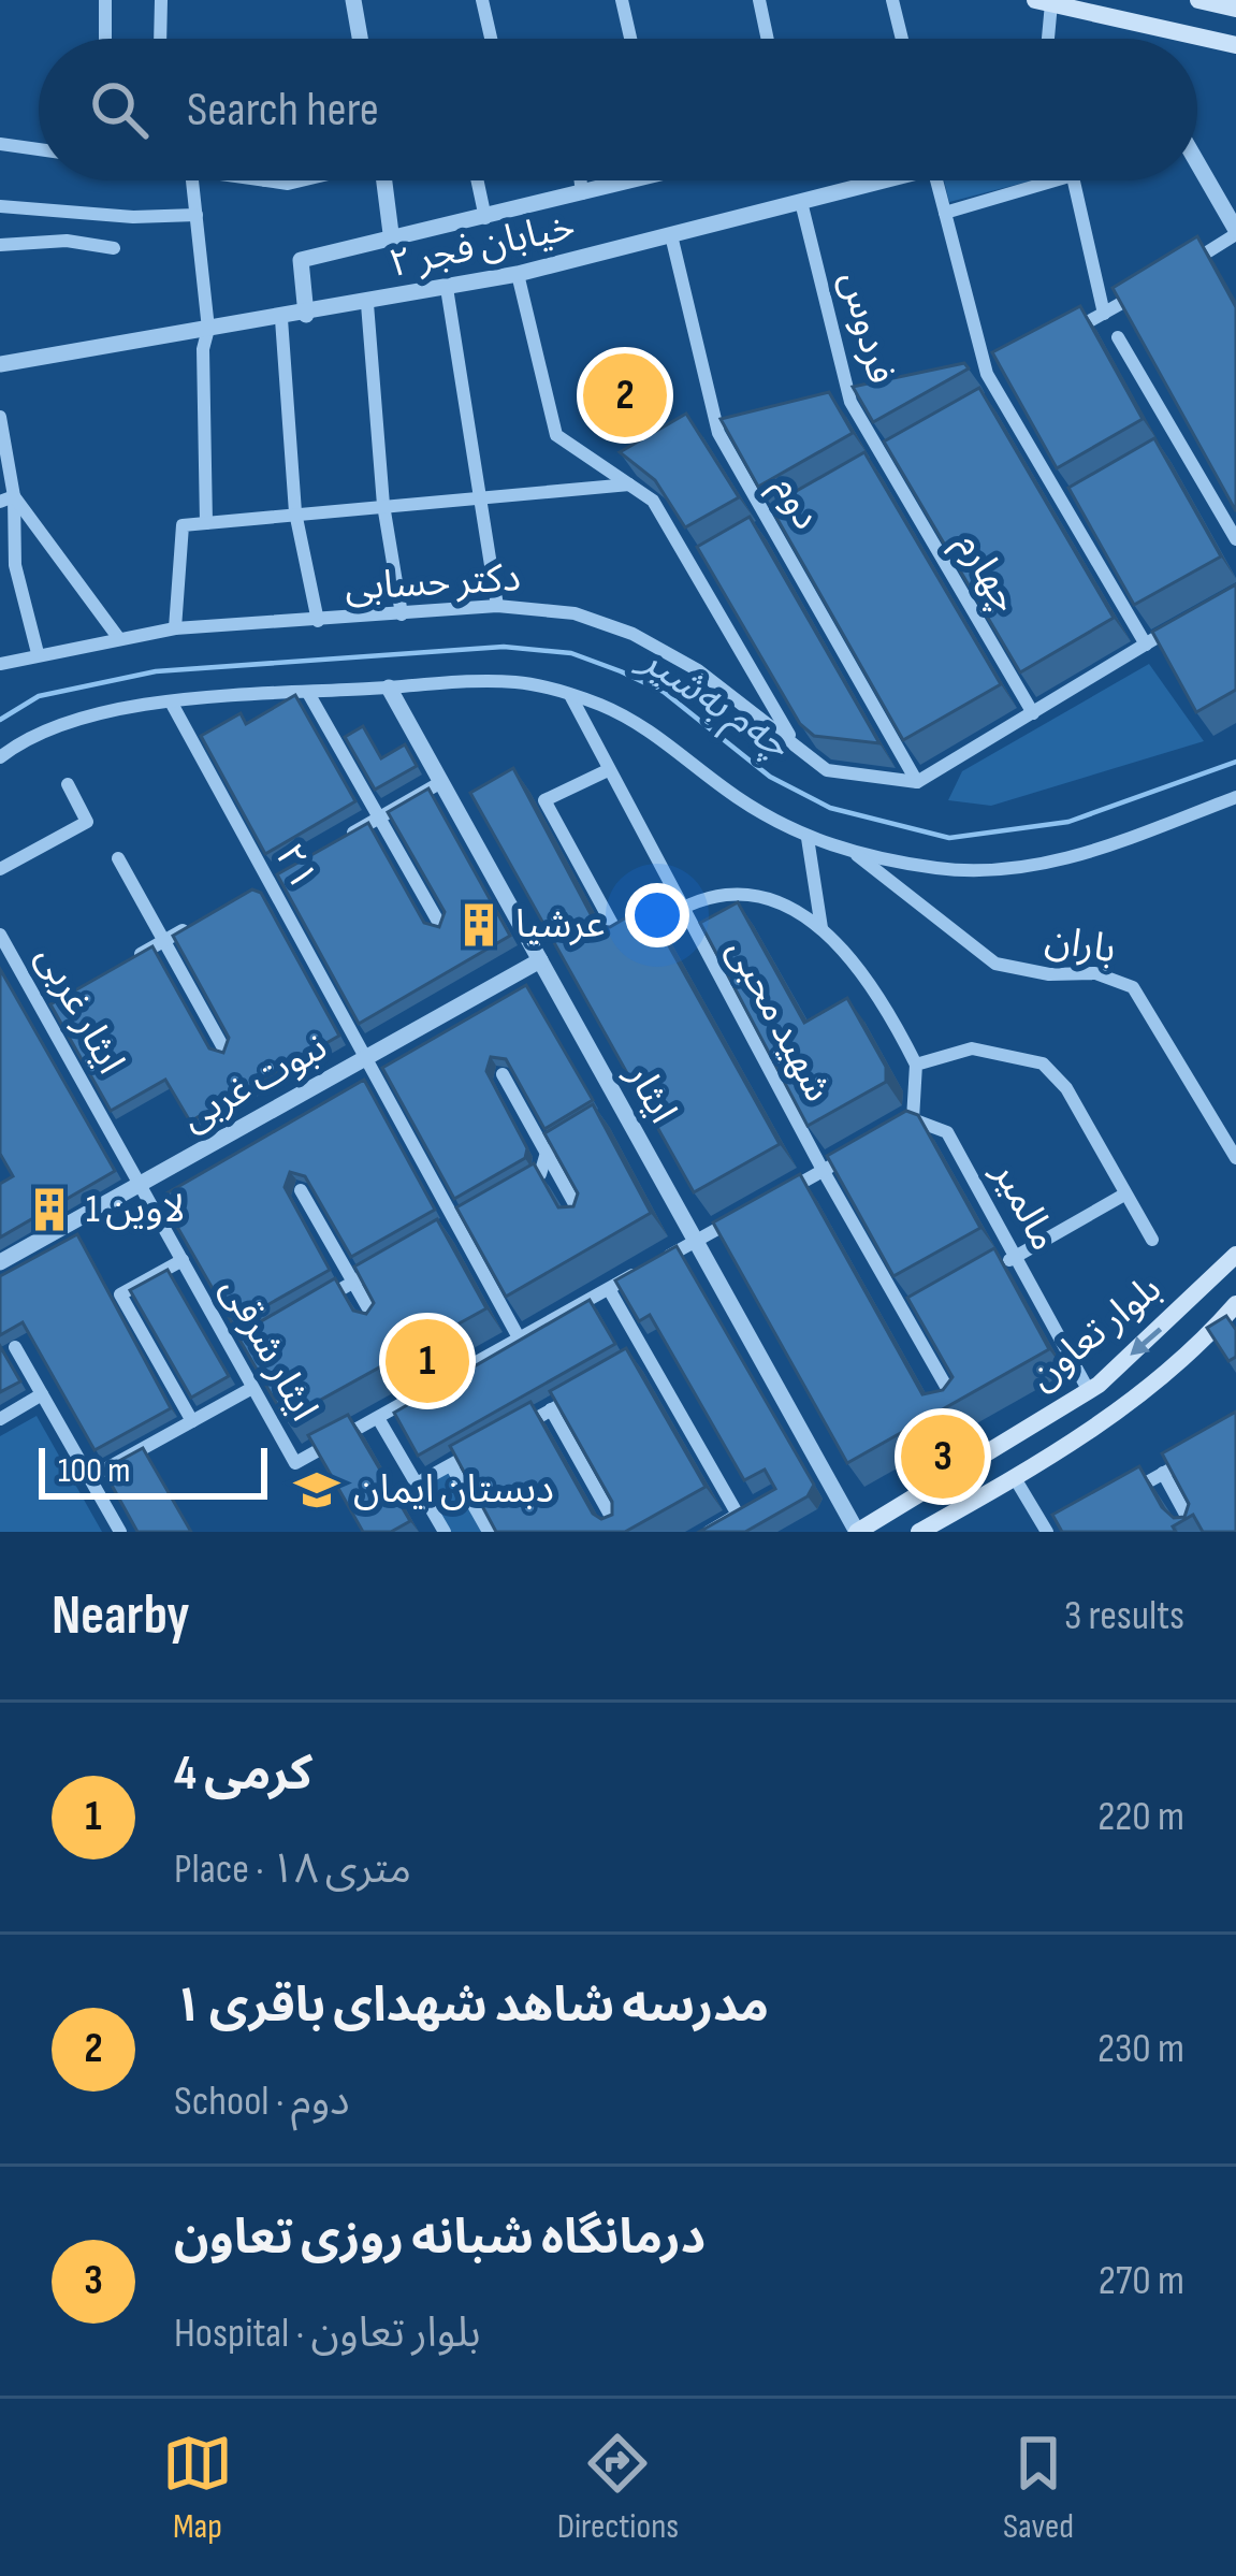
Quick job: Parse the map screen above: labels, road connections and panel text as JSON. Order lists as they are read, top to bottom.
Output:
{
  "streets": {
    "main road": ["بلوار تعاون"],
    "street": [
      "خیابان فجر ۲",
      "فردوس",
      "دوم",
      "چهارم",
      "دکتر حسابی",
      "۲۱",
      "باران",
      "ایثار غربی",
      "شهید محبی",
      "نبوت غربی",
      "ایثار",
      "مالمیر",
      "ایثار شرقی"
    ]
  },
  "crossings": [
    ["خیابان فجر ۲", "فردوس"],
    ["خیابان فجر ۲", "دوم"],
    ["فردوس", "چهارم"],
    ["دوم", "دکتر حسابی"],
    ["۲۱", "نبوت غربی"],
    ["ایثار غربی", "نبوت غربی"],
    ["ایثار غربی", "ایثار شرقی"],
    ["نبوت غربی", "ایثار"],
    ["نبوت غربی", "ایثار شرقی"],
    ["ایثار", "بلوار تعاون"],
    ["مالمیر", "بلوار تعاون"]
  ],
  "water": ["چەم بەشیر"],
  "places": {
    "building": ["عرشیا", "لاوین 1"],
    "school or university": ["دبستان ایمان"]
  },
  "scale_bar": "100 m",
  "page": {
    "search": "Search here",
    "pins": ["2", "1", "3"],
    "scale": "100 m",
    "heading": ["Nearby", "3 results"],
    "list": [
      {
        "mark": "1",
        "name": "کرمی 4",
        "note": "Place · ۱۸ متری",
        "value": "220 m"
      },
      {
        "mark": "2",
        "name": "مدرسه شاهد شهدای باقری ۱",
        "note": "School · دوم",
        "value": "230 m"
      },
      {
        "mark": "3",
        "name": "درمانگاه شبانه روزی تعاون",
        "note": "Hospital · بلوار تعاون",
        "value": "270 m"
      }
    ],
    "nav": ["Map", "Directions", "Saved"]
  }
}
